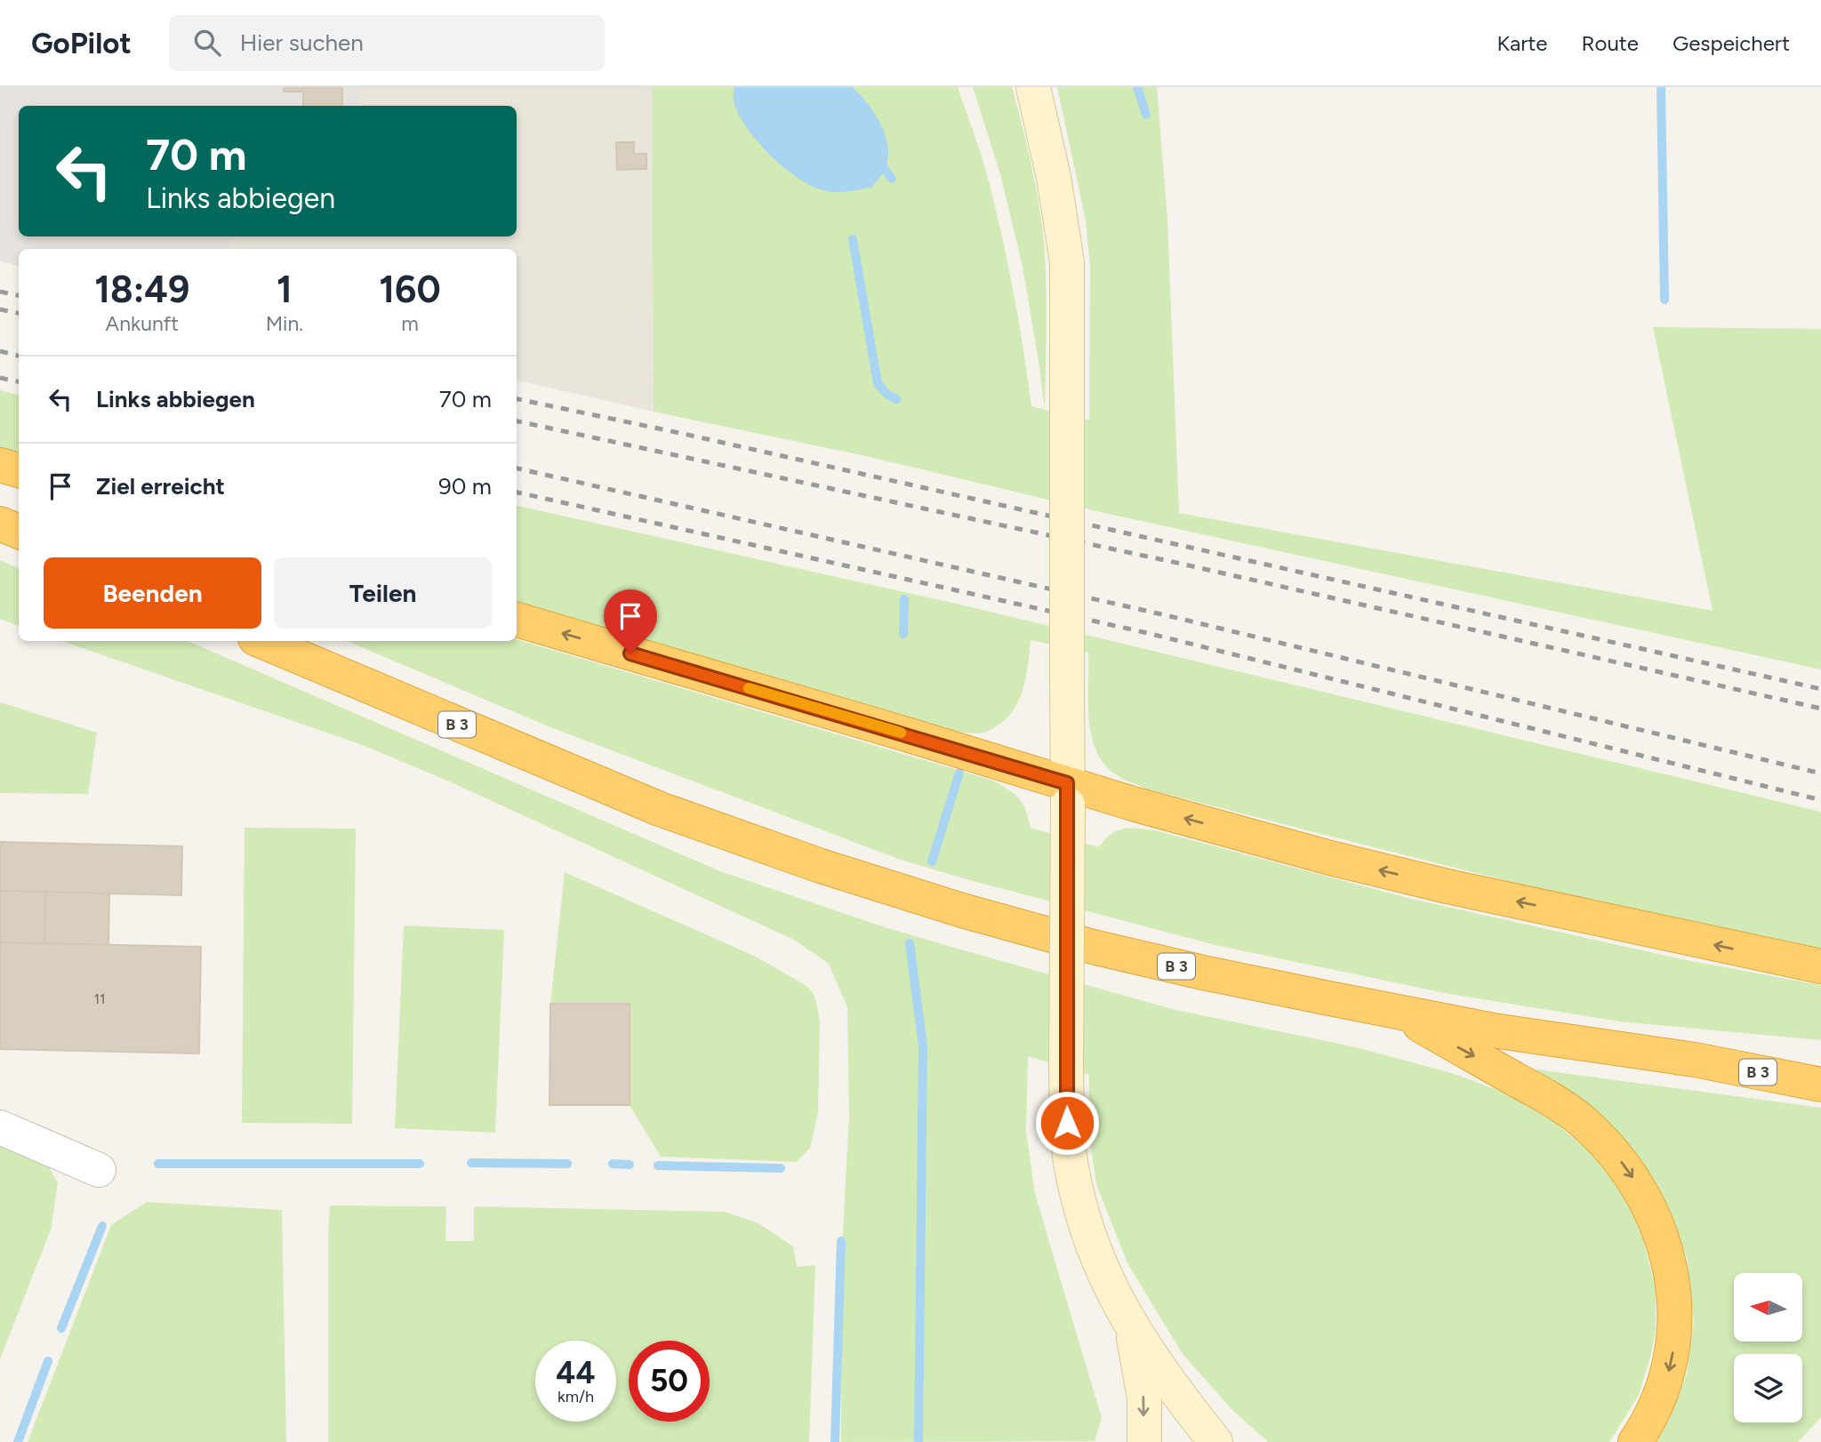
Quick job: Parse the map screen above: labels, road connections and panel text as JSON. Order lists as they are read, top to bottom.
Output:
{
  "streets": {
    "highway": ["B 3"]
  },
  "house_numbers": ["11"],
  "north": "left",
  "page": {
    "header": "GoPilot",
    "search": "Hier suchen",
    "nav": ["Karte", "Route", "Gespeichert"],
    "turn": ["70 m", "Links abbiegen"],
    "eta": [
      "18:49",
      "Ankunft",
      "1",
      "Min.",
      "160",
      "m"
    ],
    "list": [
      {
        "name": "Links abbiegen",
        "value": "70 m"
      },
      {
        "name": "Ziel erreicht",
        "value": "90 m"
      }
    ],
    "buttons": ["Beenden", "Teilen"],
    "speed": "44 km/h",
    "limit": "50"
  }
}
